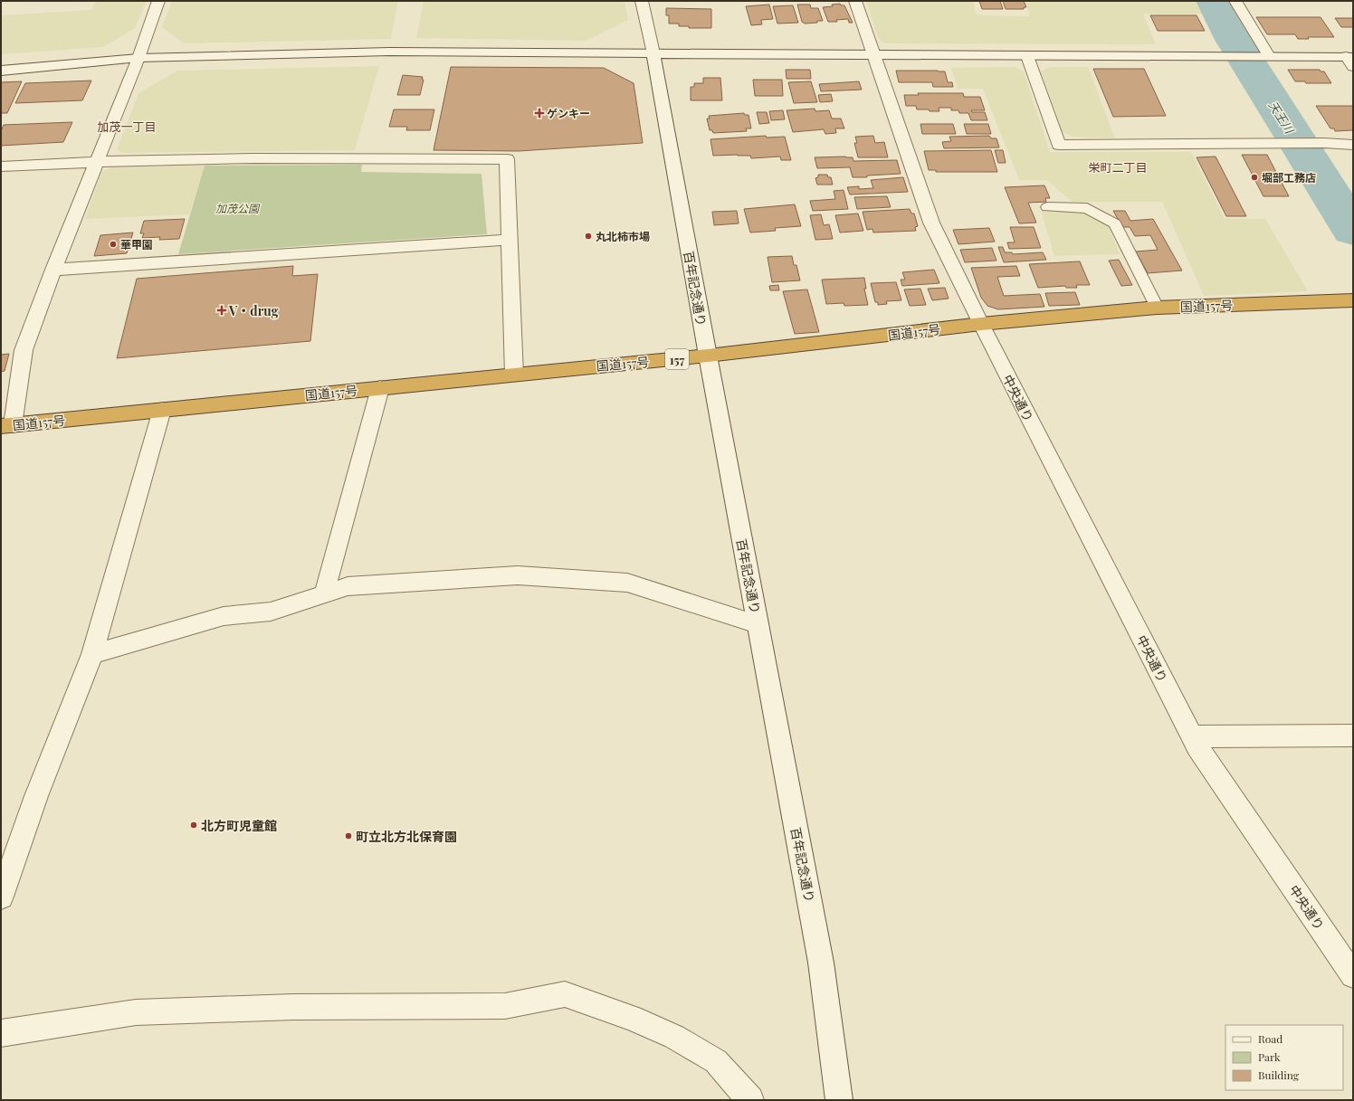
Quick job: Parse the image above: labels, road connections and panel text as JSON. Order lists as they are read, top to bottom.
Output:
{
  "streets": {
    "highway": ["国道157号", "157"],
    "street": ["百年記念通り", "中央通り"]
  },
  "crossings": [
    ["百年記念通り", "国道157号"],
    ["国道157号", "中央通り"]
  ],
  "districts": ["加茂一丁目", "栄町二丁目"],
  "water": ["天王川"],
  "parks": ["加茂公園"],
  "places": {
    "health": ["ゲンキー", "V・drug"],
    "other": [
      "堀部工務店",
      "丸北柿市場",
      "華甲園",
      "北方町児童館",
      "町立北方北保育園"
    ]
  },
  "legend": ["Road", "Park", "Building"]
}
